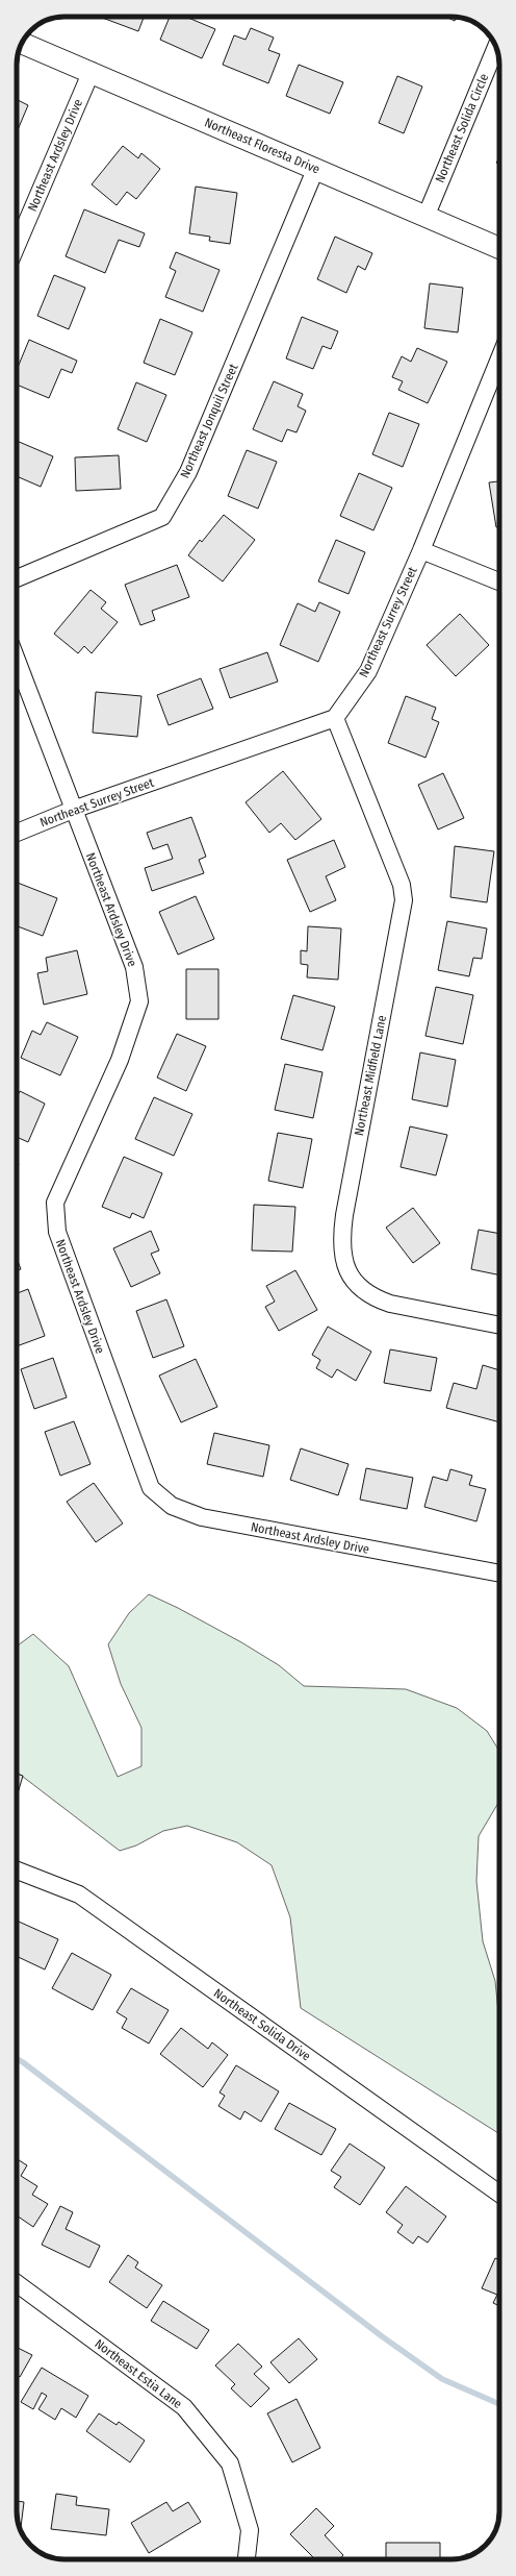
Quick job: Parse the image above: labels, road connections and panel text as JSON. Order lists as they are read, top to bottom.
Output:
{
  "streets": {
    "street": [
      "Northeast Solida Circle",
      "Northeast Floresta Drive",
      "Northeast Ardsley Drive",
      "Northeast Jonquil Street",
      "Northeast Surrey Street",
      "Northeast Midfield Lane",
      "Northeast Solida Drive",
      "Northeast Estia Lane"
    ]
  },
  "crossings": [
    ["Northeast Solida Circle", "Northeast Floresta Drive"],
    ["Northeast Floresta Drive", "Northeast Ardsley Drive"],
    ["Northeast Floresta Drive", "Northeast Jonquil Street"],
    ["Northeast Ardsley Drive", "Northeast Surrey Street"],
    ["Northeast Surrey Street", "Northeast Midfield Lane"]
  ]
}
